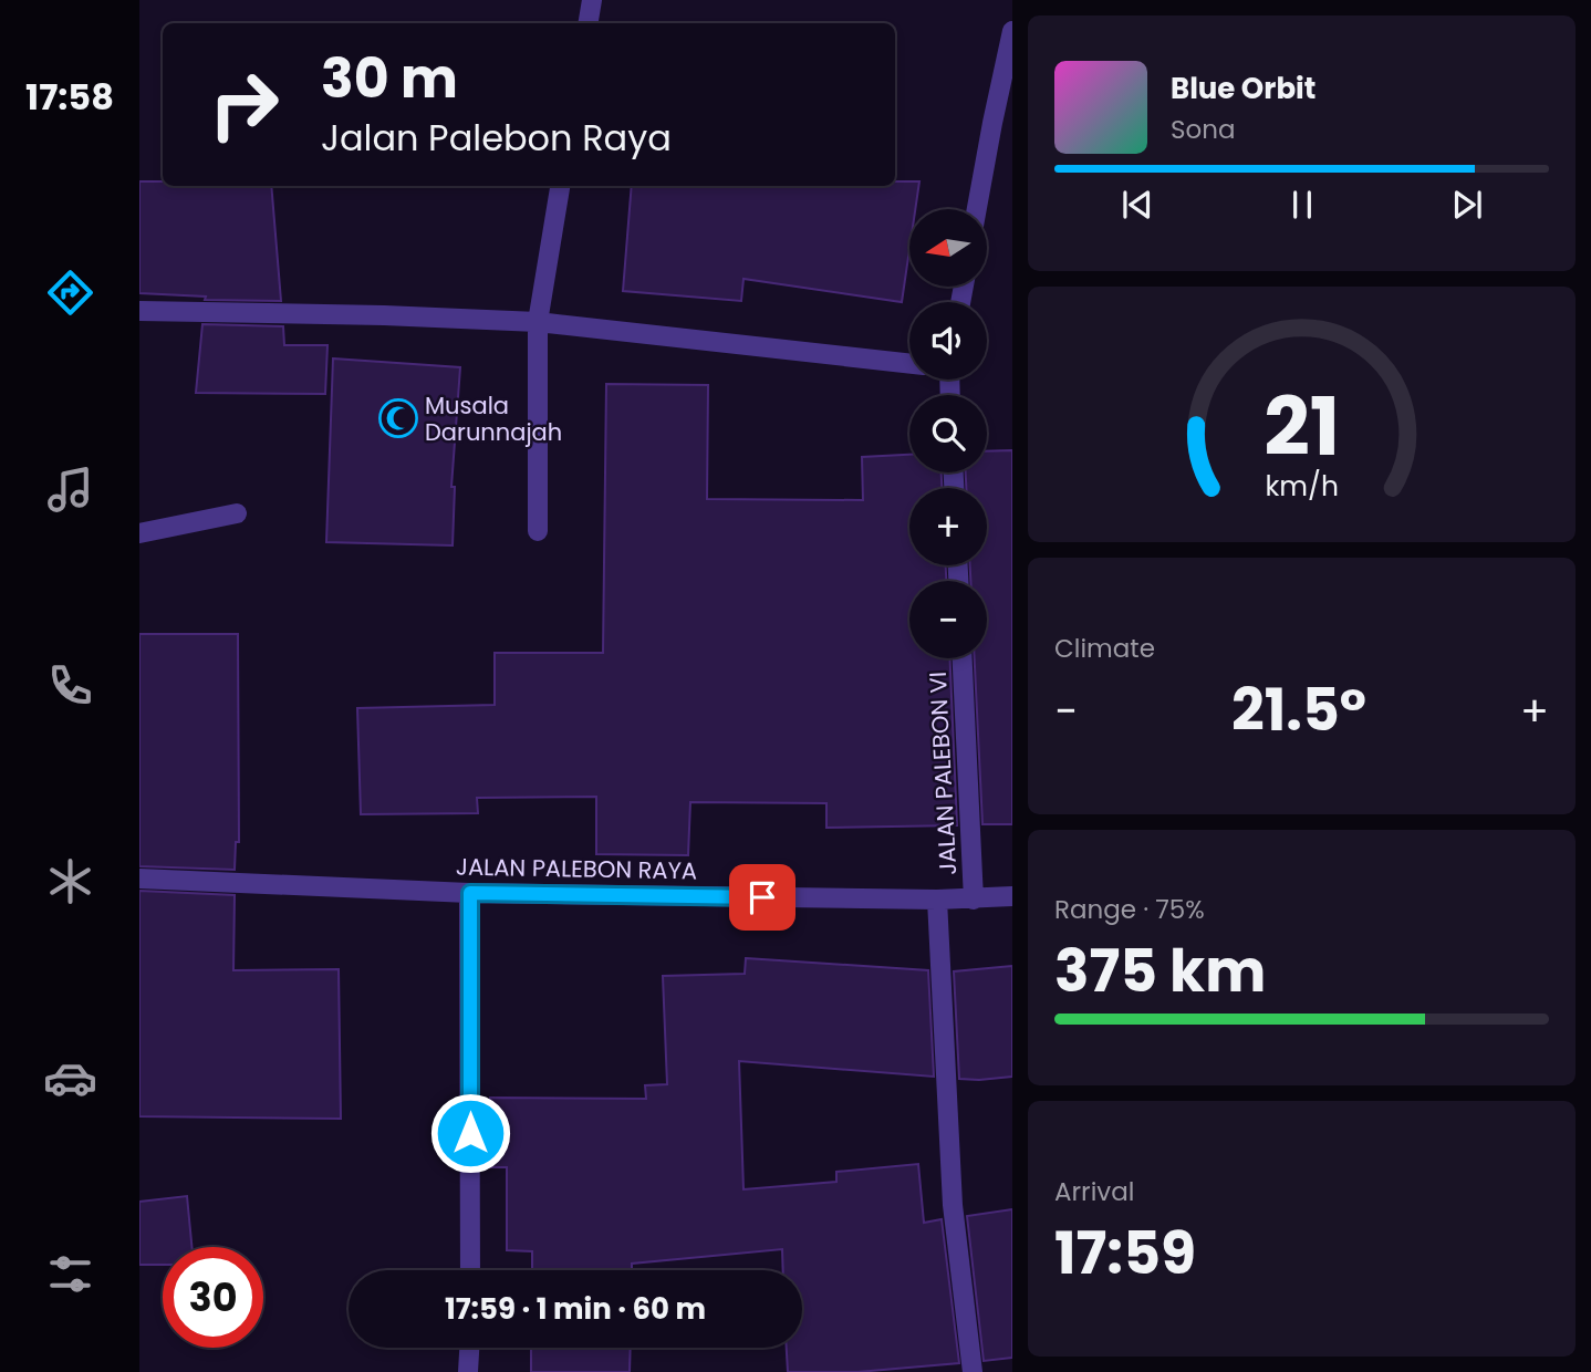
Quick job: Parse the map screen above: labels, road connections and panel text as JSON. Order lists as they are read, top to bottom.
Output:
{
  "streets": {
    "street": ["JALAN PALEBON VI", "JALAN PALEBON RAYA"]
  },
  "crossings": [
    ["JALAN PALEBON VI", "JALAN PALEBON RAYA"]
  ],
  "places": {
    "mosque": ["Musala Darunnajah"]
  },
  "north": "left",
  "page": {
    "tabs": "17:58",
    "turn": ["30 m", "Jalan Palebon Raya"],
    "song": ["Blue Orbit", "Sona"],
    "map_buttons": ["+", "−"],
    "tile": [
      "Climate",
      ["Range · 75%", "375 km"],
      ["Arrival", "17:59"]
    ],
    "heat": ["−", "21.5°", "+"],
    "limit": "30",
    "trip": "17:59 · 1 min · 60 m",
    "gauge": ["21", "km/h"]
  }
}
